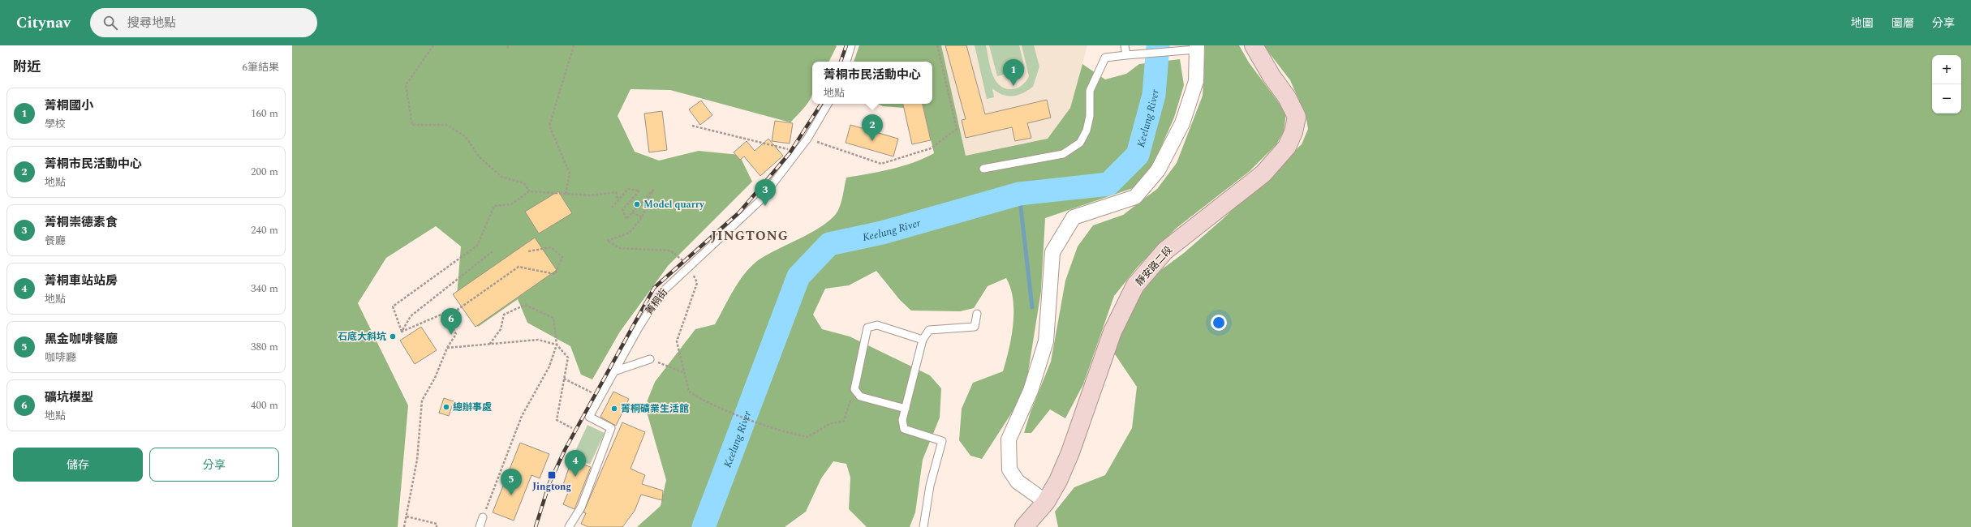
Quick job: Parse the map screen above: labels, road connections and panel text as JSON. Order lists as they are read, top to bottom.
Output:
{
  "streets": {
    "main road": ["靜安路二段"],
    "lane": ["菁桐街"]
  },
  "districts": ["JINGTONG"],
  "water": ["Keelung River"],
  "places": {
    "other": [
      "Model quarry",
      "石底大斜坑",
      "總辦事處",
      "菁桐礦業生活館"
    ],
    "transit": ["Jingtong"]
  },
  "page": {
    "header": "Citynav",
    "search": "搜尋地點",
    "nav": ["地圖", "圖層", "分享"],
    "heading": ["附近", "6筆結果"],
    "map_buttons": ["+", "−"],
    "pins": [
      "1",
      "2",
      "3",
      "6",
      "4",
      "5"
    ],
    "popup": ["菁桐市民活動中心", "地點"],
    "list": [
      {
        "mark": "1",
        "name": "菁桐國小",
        "note": "學校",
        "value": "160 m"
      },
      {
        "mark": "2",
        "name": "菁桐市民活動中心",
        "note": "地點",
        "value": "200 m"
      },
      {
        "mark": "3",
        "name": "菁桐崇德素食",
        "note": "餐廳",
        "value": "240 m"
      },
      {
        "mark": "4",
        "name": "菁桐車站站房",
        "note": "地點",
        "value": "340 m"
      },
      {
        "mark": "5",
        "name": "黑金咖啡餐廳",
        "note": "咖啡廳",
        "value": "380 m"
      },
      {
        "mark": "6",
        "name": "礦坑模型",
        "note": "地點",
        "value": "400 m"
      }
    ],
    "buttons": ["儲存", "分享"]
  }
}
